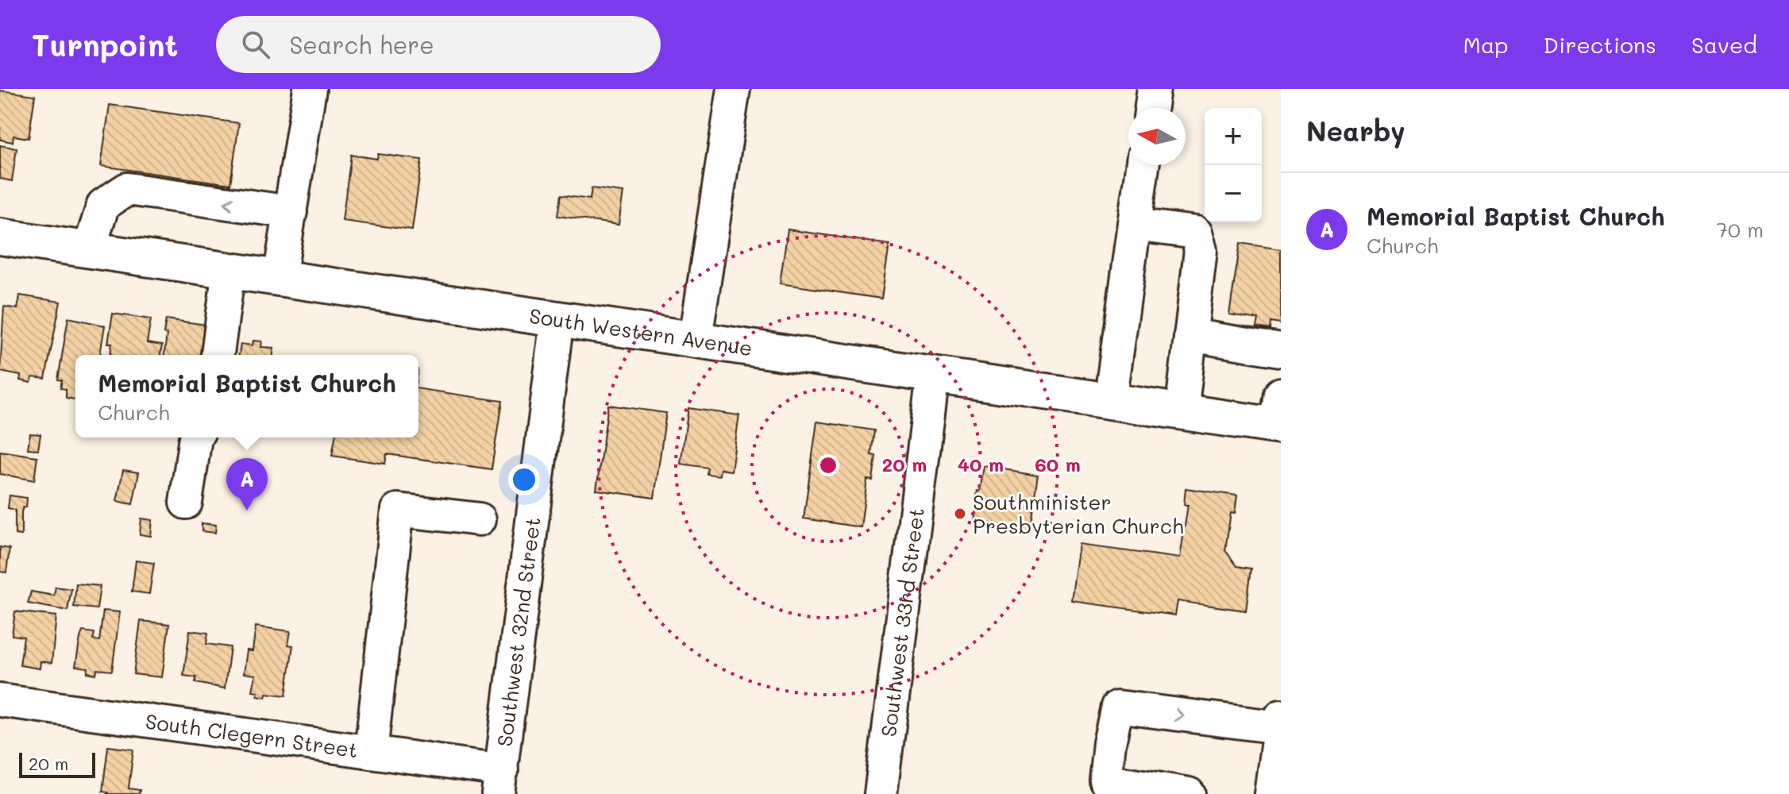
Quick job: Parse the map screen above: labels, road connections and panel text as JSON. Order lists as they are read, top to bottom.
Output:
{
  "streets": {
    "main road": ["South Western Avenue"],
    "street": ["Southwest 33rd Street", "Southwest 32nd Street", "South Clegern Street"]
  },
  "crossings": [
    ["South Western Avenue", "Southwest 33rd Street"],
    ["South Western Avenue", "Southwest 32nd Street"],
    ["Southwest 32nd Street", "South Clegern Street"]
  ],
  "places": ["Southminister Presbyterian Church"],
  "scale_bar": "20 m",
  "north": "left",
  "page": {
    "header": "Turnpoint",
    "search": "Search here",
    "nav": ["Map", "Directions", "Saved"],
    "heading": "Nearby",
    "map_buttons": ["+", "−"],
    "list": [
      {
        "mark": "A",
        "name": "Memorial Baptist Church",
        "note": "Church",
        "value": "70 m"
      }
    ],
    "popup": ["Memorial Baptist Church", "Church"],
    "pins": "A",
    "scale": "20 m"
  },
  "rings": ["20 m", "40 m", "60 m"]
}
